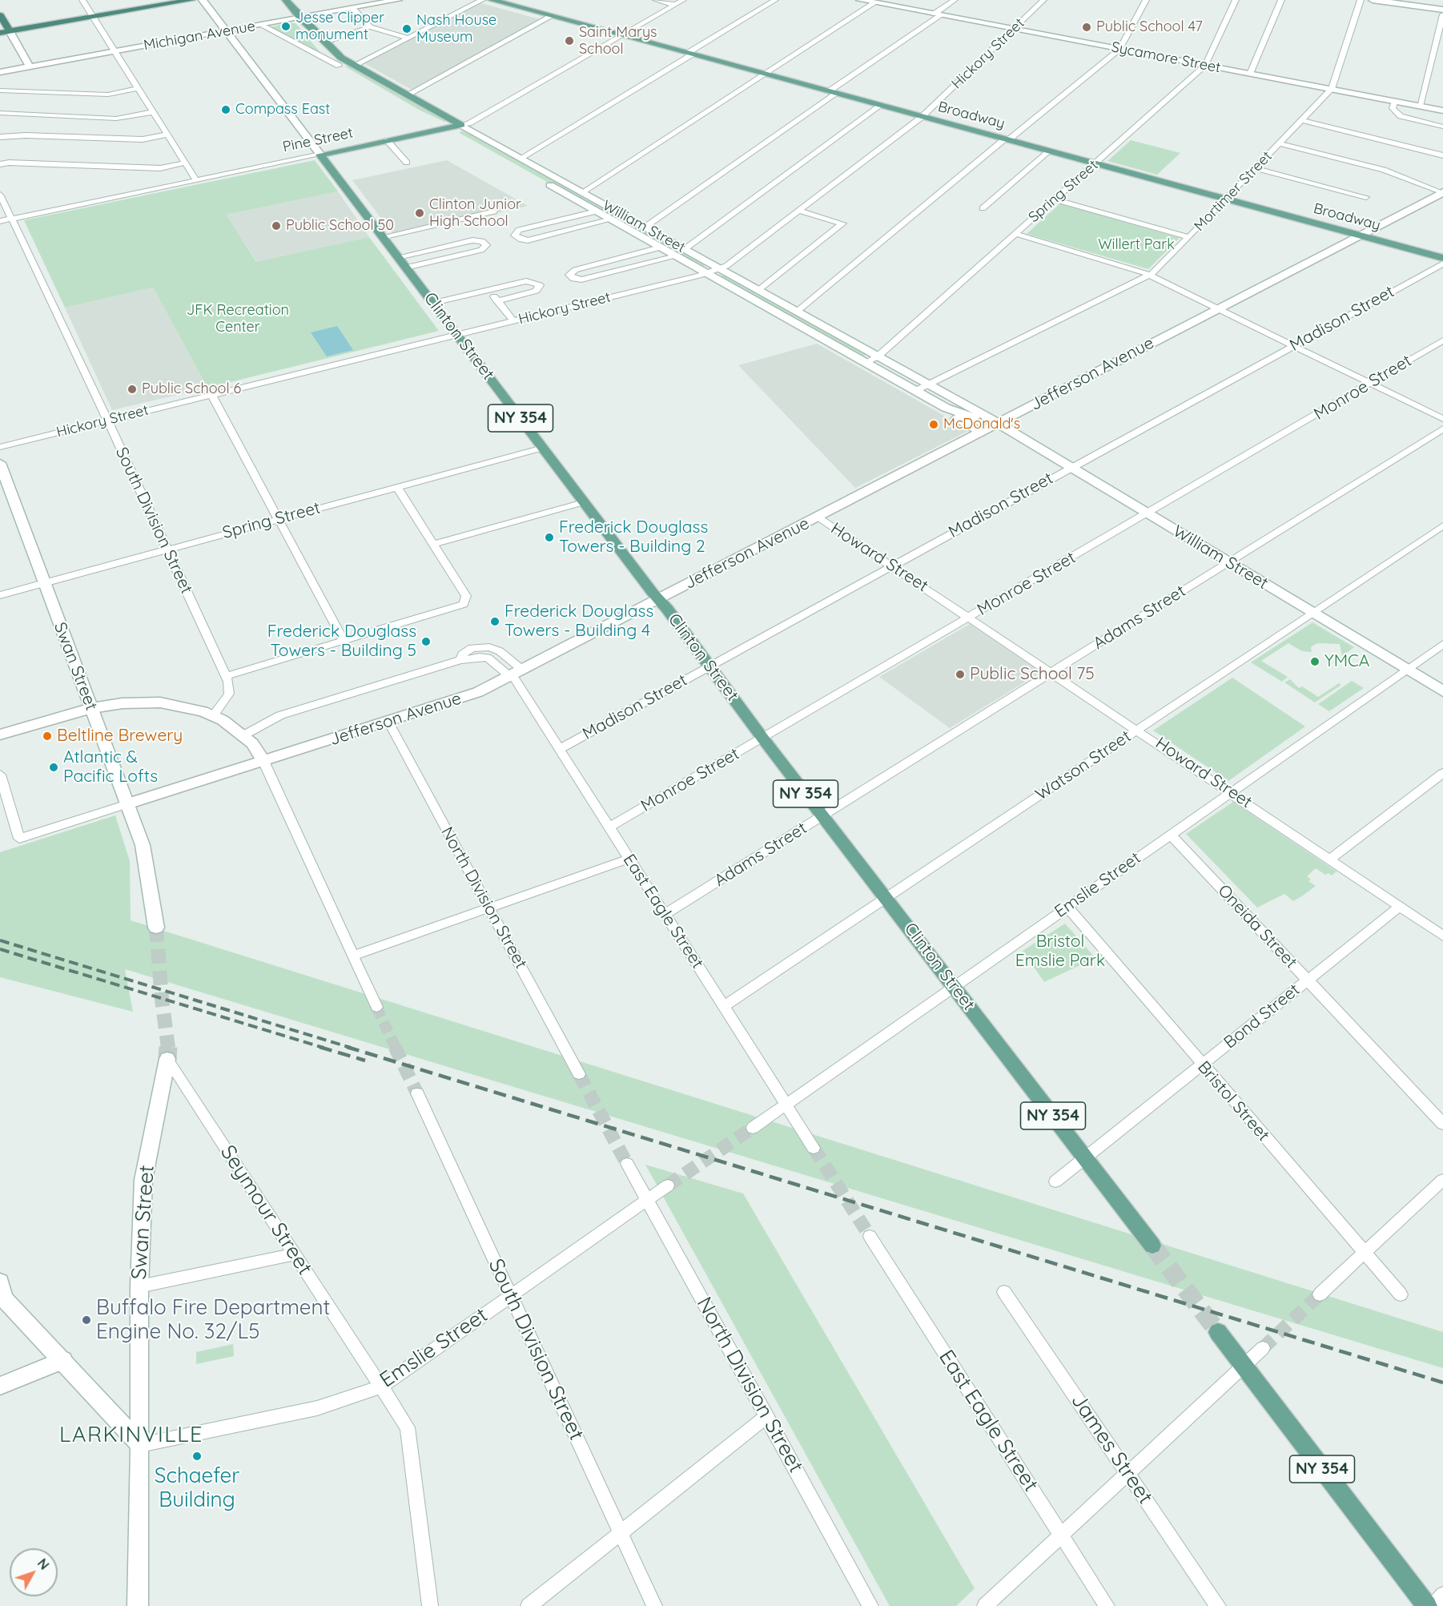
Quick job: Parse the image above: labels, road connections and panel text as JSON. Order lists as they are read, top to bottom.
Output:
{
  "streets": {
    "main road": [
      "Michigan Avenue",
      "Sycamore Street",
      "Broadway",
      "Pine Street",
      "William Street",
      "Clinton Street",
      "Jefferson Avenue",
      "NY 354",
      "Swan Street"
    ],
    "street": [
      "Hickory Street",
      "Spring Street",
      "Mortimer Street",
      "Madison Street",
      "Monroe Street",
      "South Division Street",
      "Howard Street",
      "Adams Street",
      "Watson Street",
      "Emslie Street",
      "North Division Street",
      "East Eagle Street",
      "Oneida Street",
      "Bond Street",
      "Bristol Street",
      "Seymour Street",
      "James Street"
    ]
  },
  "crossings": [
    ["Michigan Avenue", "William Street"],
    ["Michigan Avenue", "Clinton Street"],
    ["Hickory Street", "Sycamore Street"],
    ["Hickory Street", "Broadway"],
    ["Hickory Street", "William Street"],
    ["Hickory Street", "Clinton Street"],
    ["Hickory Street", "South Division Street"],
    ["Sycamore Street", "Spring Street"],
    ["Sycamore Street", "Mortimer Street"],
    ["Broadway", "Pine Street"],
    ["Broadway", "Spring Street"],
    ["Broadway", "Mortimer Street"],
    ["Broadway", "Jefferson Avenue"],
    ["Pine Street", "William Street"],
    ["Pine Street", "Clinton Street"],
    ["Pine Street", "South Division Street"],
    ["Spring Street", "William Street"],
    ["Spring Street", "Clinton Street"],
    ["Spring Street", "South Division Street"],
    ["Spring Street", "Swan Street"],
    ["Mortimer Street", "William Street"],
    ["William Street", "Madison Street"],
    ["William Street", "Jefferson Avenue"],
    ["William Street", "Monroe Street"],
    ["William Street", "Adams Street"],
    ["William Street", "Watson Street"],
    ["William Street", "Emslie Street"],
    ["Madison Street", "Clinton Street"],
    ["Madison Street", "Howard Street"],
    ["Madison Street", "East Eagle Street"],
    ["Clinton Street", "Jefferson Avenue"],
    ["Clinton Street", "Monroe Street"],
    ["Clinton Street", "Adams Street"],
    ["Clinton Street", "Watson Street"],
    ["Clinton Street", "Emslie Street"],
    ["Clinton Street", "Bond Street"],
    ["Jefferson Avenue", "Howard Street"],
    ["Jefferson Avenue", "Swan Street"],
    ["Jefferson Avenue", "North Division Street"],
    ["Jefferson Avenue", "East Eagle Street"],
    ["Monroe Street", "Howard Street"],
    ["Monroe Street", "East Eagle Street"],
    ["South Division Street", "Emslie Street"],
    ["Howard Street", "Adams Street"],
    ["Howard Street", "Watson Street"],
    ["Howard Street", "Emslie Street"],
    ["Howard Street", "Bond Street"],
    ["Adams Street", "East Eagle Street"],
    ["Swan Street", "Emslie Street"],
    ["Swan Street", "Seymour Street"],
    ["Watson Street", "East Eagle Street"],
    ["Emslie Street", "North Division Street"],
    ["Emslie Street", "East Eagle Street"],
    ["Emslie Street", "Oneida Street"],
    ["Emslie Street", "Bristol Street"],
    ["Emslie Street", "Seymour Street"],
    ["Oneida Street", "Bond Street"],
    ["Bond Street", "Bristol Street"]
  ],
  "districts": ["LARKINVILLE"],
  "parks": ["Willert Park", "JFK Recreation Center", "Bristol Emslie Park"],
  "places": [
    "Jesse Clipper monument",
    "Public School 47",
    "Nash House Museum",
    "Saint Marys School",
    "Compass East",
    "Clinton Junior High School",
    "Public School 50",
    "Public School 6",
    "McDonald's",
    "Frederick Douglass Towers - Building 2",
    "Frederick Douglass Towers - Building 4",
    "Frederick Douglass Towers - Building 5",
    "YMCA",
    "Public School 75",
    "Beltline Brewery",
    "Atlantic & Pacific Lofts",
    "Buffalo Fire Department Engine No. 32/L5",
    "Schaefer Building"
  ],
  "north": "top right"
}
